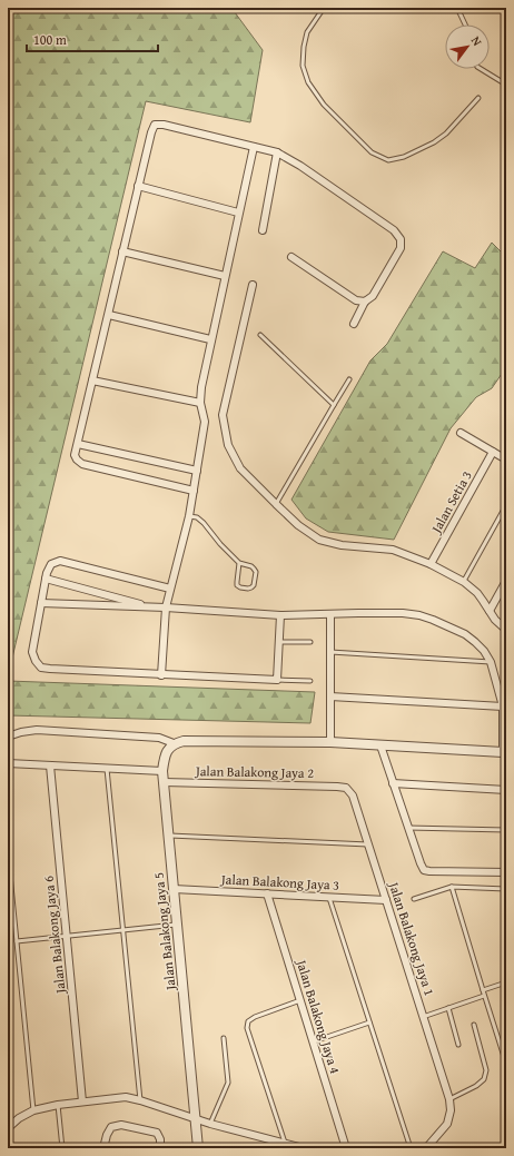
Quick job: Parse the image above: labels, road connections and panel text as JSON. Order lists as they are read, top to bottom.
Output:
{
  "streets": {
    "street": [
      "Jalan Setia 3",
      "Jalan Balakong Jaya 2",
      "Jalan Balakong Jaya 3",
      "Jalan Balakong Jaya 5",
      "Jalan Balakong Jaya 6",
      "Jalan Balakong Jaya 1",
      "Jalan Balakong Jaya 4"
    ]
  },
  "crossings": [
    ["Jalan Balakong Jaya 2", "Jalan Balakong Jaya 5"],
    ["Jalan Balakong Jaya 2", "Jalan Balakong Jaya 1"],
    ["Jalan Balakong Jaya 3", "Jalan Balakong Jaya 5"],
    ["Jalan Balakong Jaya 3", "Jalan Balakong Jaya 1"],
    ["Jalan Balakong Jaya 3", "Jalan Balakong Jaya 4"]
  ],
  "scale_bar": "100 m",
  "north": "top right"
}
